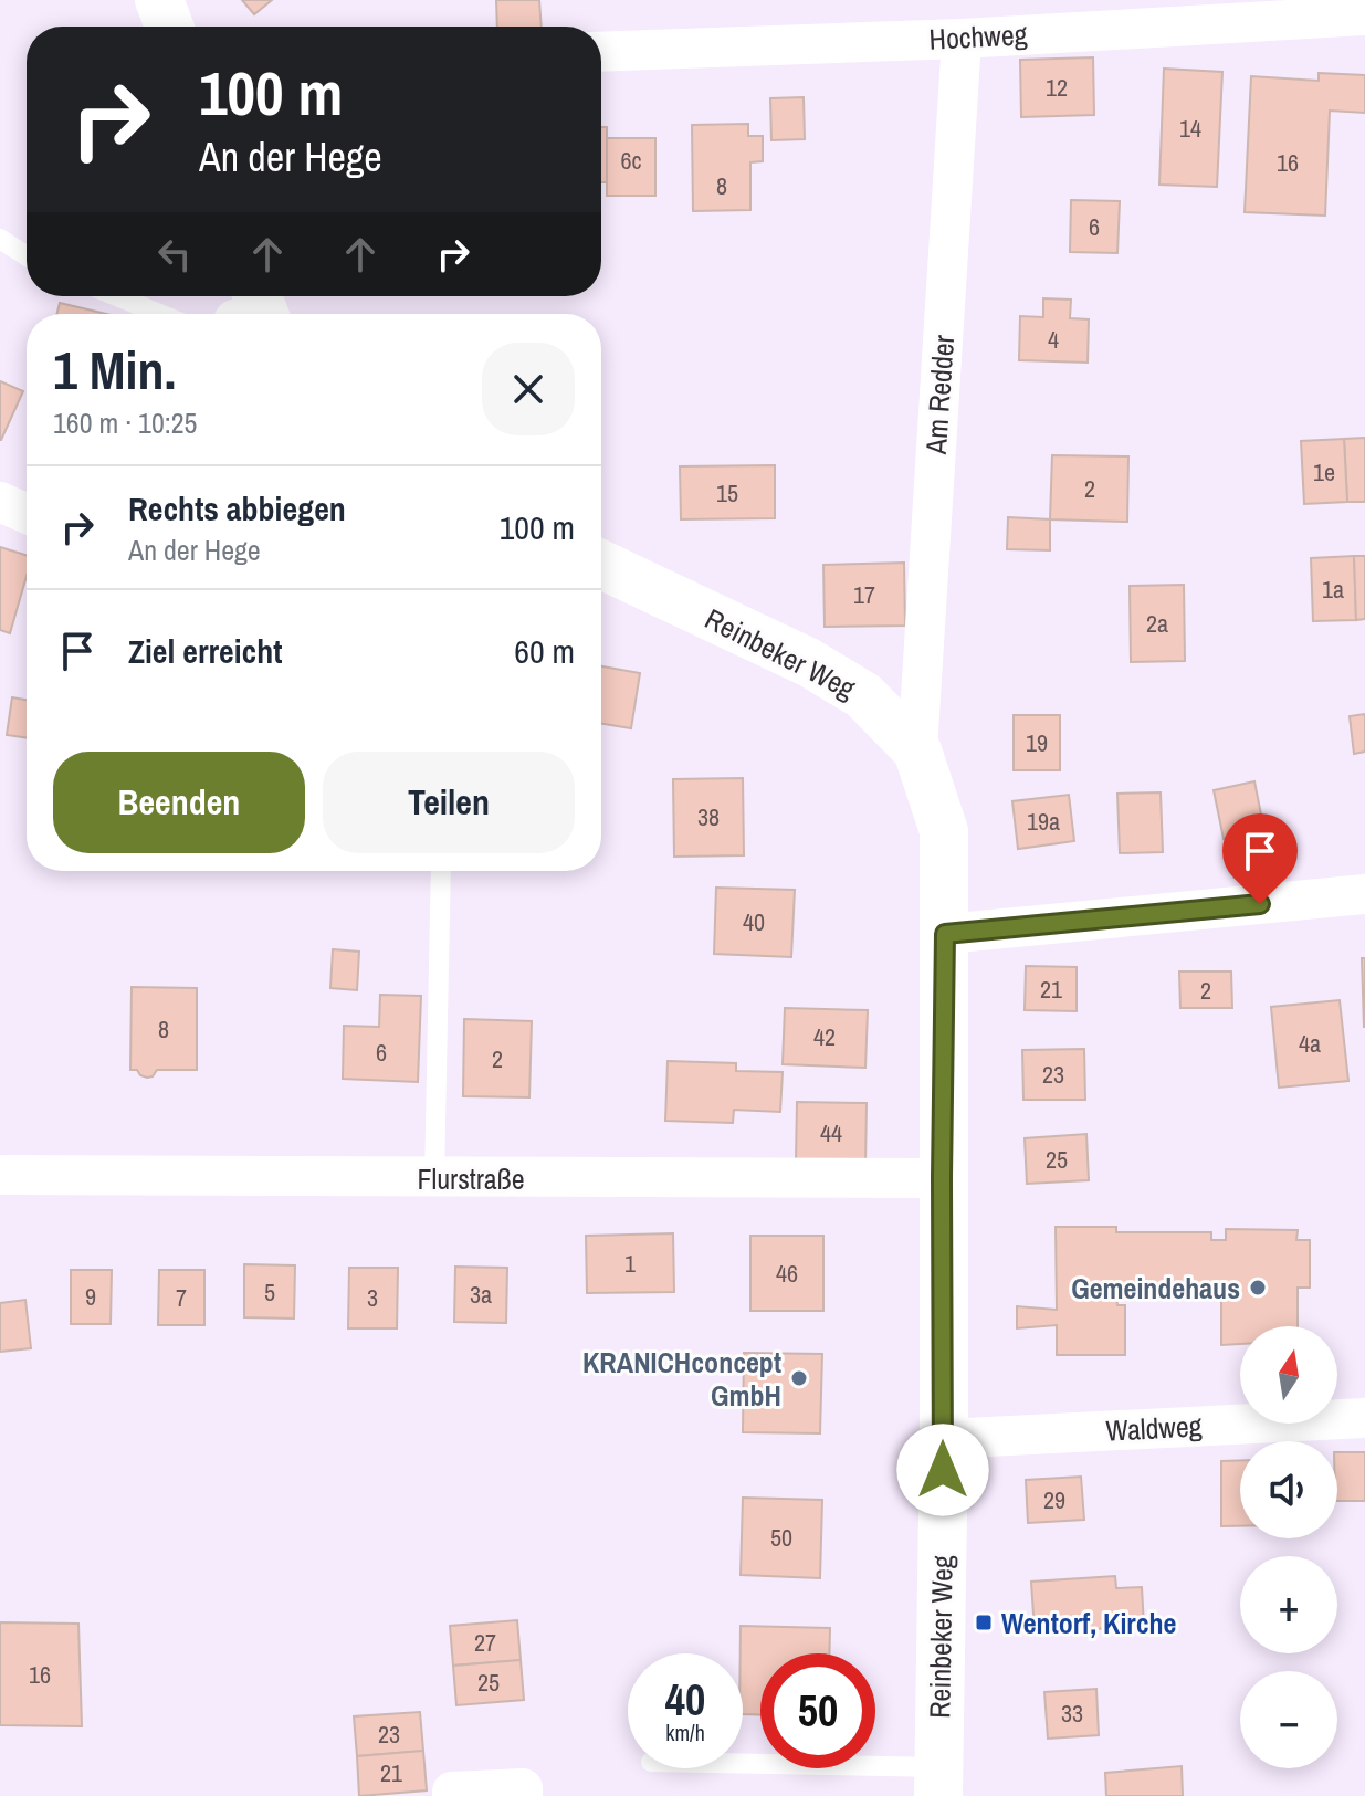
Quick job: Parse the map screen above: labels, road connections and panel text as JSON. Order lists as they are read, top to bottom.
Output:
{
  "streets": {
    "main road": ["Reinbeker Weg"],
    "street": [
      "Hochweg",
      "Am Redder",
      "Flurstraße",
      "Waldweg"
    ]
  },
  "crossings": [
    ["Hochweg", "Am Redder"],
    ["Am Redder", "Reinbeker Weg"],
    ["Reinbeker Weg", "Flurstraße"],
    ["Reinbeker Weg", "Waldweg"]
  ],
  "places": {
    "other": ["Gemeindehaus", "KRANICHconcept GmbH"],
    "transit": ["Wentorf, Kirche"]
  },
  "house_numbers": [
    "12",
    "14",
    "6c",
    "16",
    "8",
    "6",
    "4",
    "1e",
    "2",
    "15",
    "1a",
    "17",
    "2a",
    "19",
    "38",
    "19a",
    "40",
    "21",
    "2",
    "8",
    "42",
    "4a",
    "6",
    "2",
    "23",
    "44",
    "25",
    "1",
    "46",
    "5",
    "3a",
    "9",
    "7",
    "3",
    "29",
    "50",
    "27",
    "16",
    "25",
    "33",
    "23",
    "21"
  ],
  "north": "top",
  "page": {
    "turn": ["100 m", "An der Hege"],
    "heading": ["1 Min.", "160 m · 10:25"],
    "list": [
      {
        "name": "Rechts abbiegen",
        "note": "An der Hege",
        "value": "100 m"
      },
      {
        "name": "Ziel erreicht",
        "value": "60 m"
      }
    ],
    "buttons": ["Beenden", "Teilen"],
    "map_buttons": ["+", "−"],
    "speed": "40 km/h",
    "limit": "50"
  }
}
